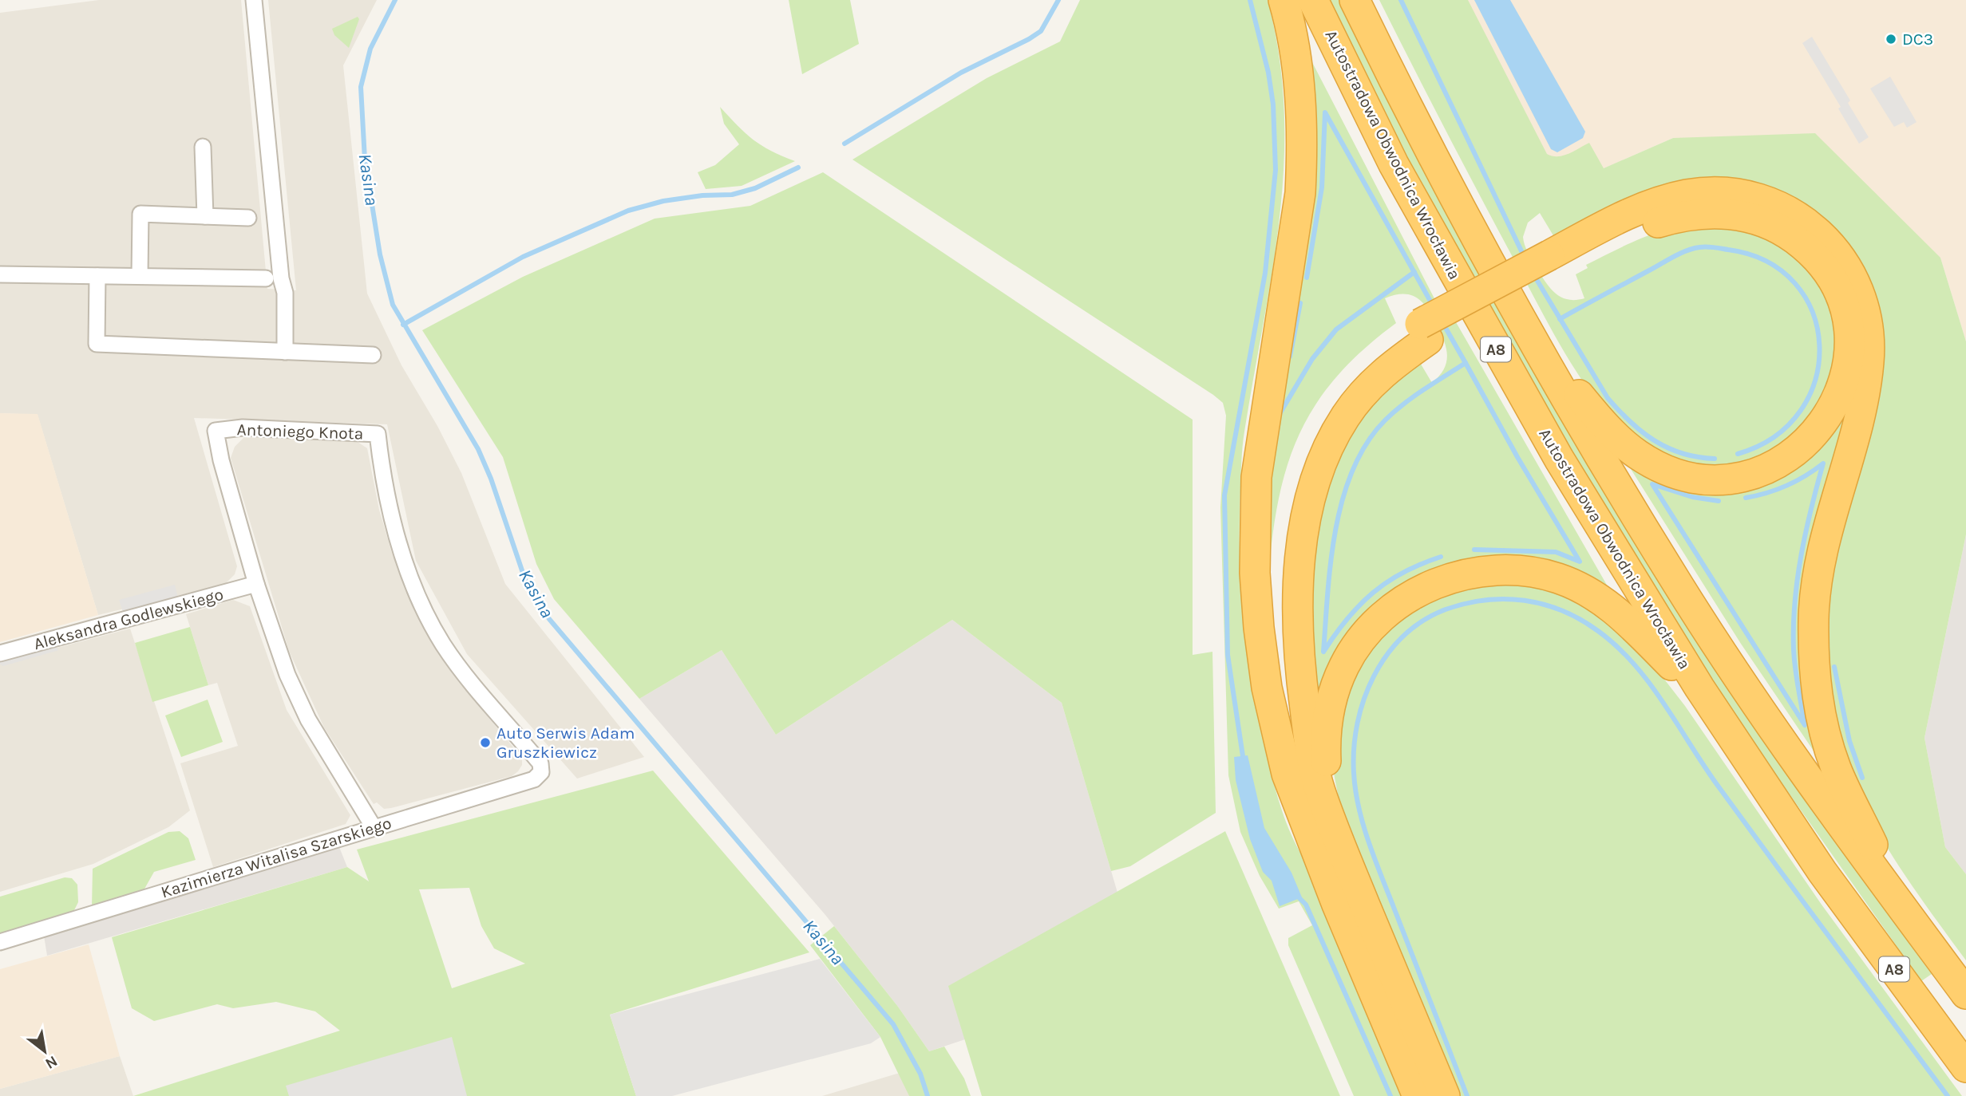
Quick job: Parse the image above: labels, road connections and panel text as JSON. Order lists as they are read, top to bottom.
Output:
{
  "streets": {
    "highway": ["Autostradowa Obwodnica Wrocławia", "A8"],
    "street": ["Antoniego Knota", "Aleksandra Godlewskiego", "Kazimierza Witalisa Szarskiego"]
  },
  "crossings": [
    ["Antoniego Knota", "Aleksandra Godlewskiego"],
    ["Antoniego Knota", "Kazimierza Witalisa Szarskiego"]
  ],
  "water": ["Kasina"],
  "places": ["DC3", "Auto Serwis Adam Gruszkiewicz"],
  "north": "bottom right"
}
